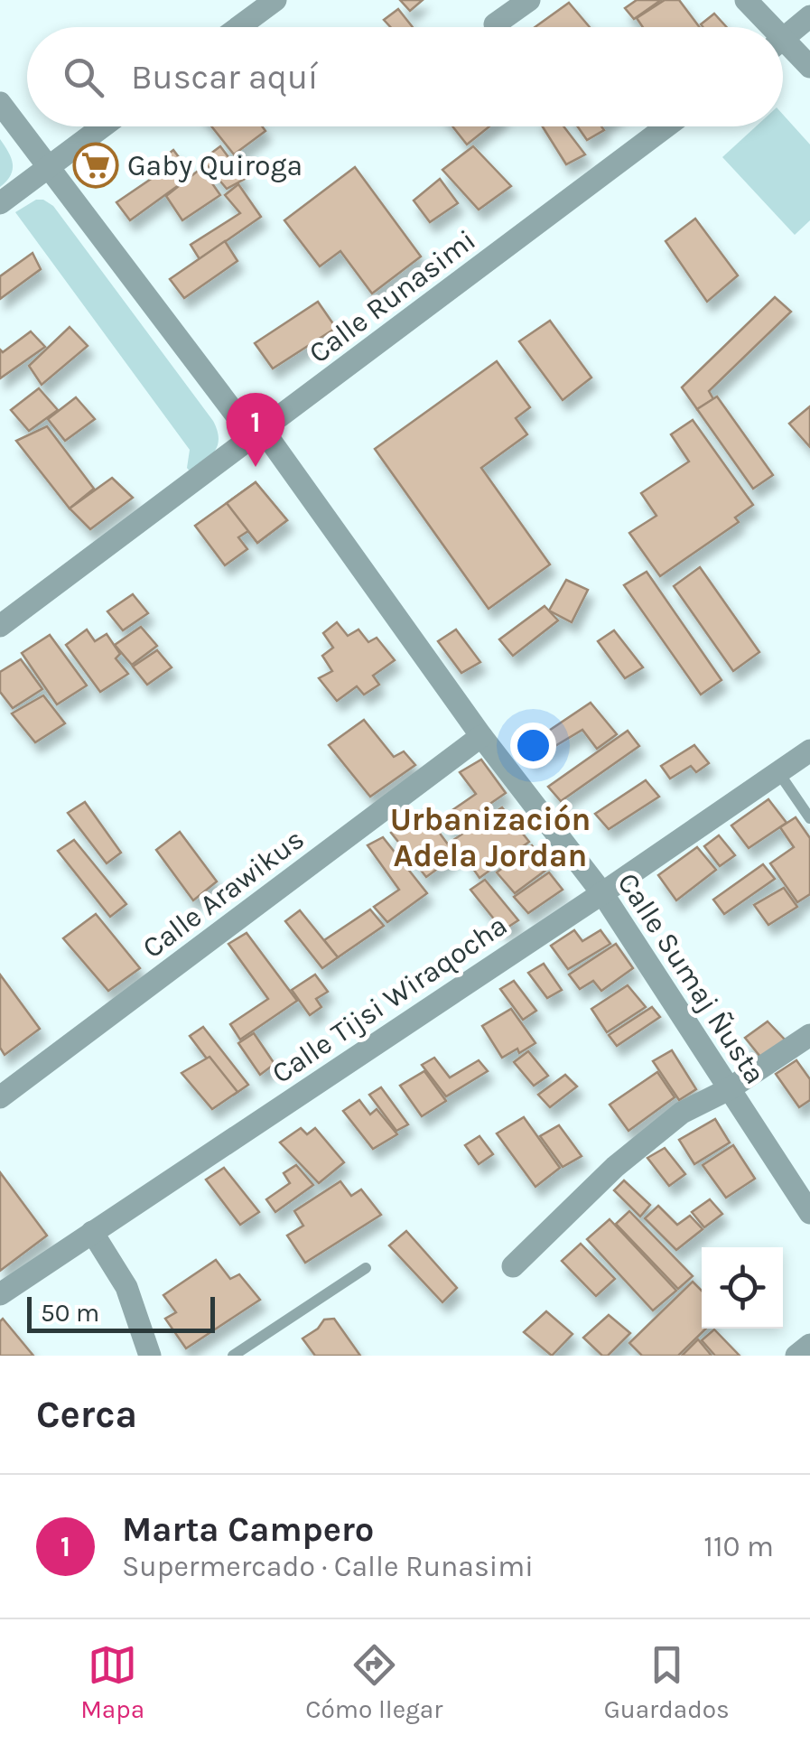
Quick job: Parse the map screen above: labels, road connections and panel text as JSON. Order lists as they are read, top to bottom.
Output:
{
  "streets": {
    "street": [
      "Calle Runasimi",
      "Calle Arawikus",
      "Calle Sumaj Ñusta",
      "Calle Tijsi Wiraqocha"
    ]
  },
  "crossings": [
    ["Calle Runasimi", "Calle Sumaj Ñusta"],
    ["Calle Arawikus", "Calle Sumaj Ñusta"],
    ["Calle Sumaj Ñusta", "Calle Tijsi Wiraqocha"]
  ],
  "districts": ["Urbanización Adela Jordan"],
  "places": {
    "supermarket": ["Gaby Quiroga"]
  },
  "scale_bar": "50 m",
  "page": {
    "search": "Buscar aquí",
    "pins": "1",
    "scale": "50 m",
    "heading": "Cerca",
    "list": [
      {
        "mark": "1",
        "name": "Marta Campero",
        "note": "Supermercado · Calle Runasimi",
        "value": "110 m"
      }
    ],
    "nav": ["Mapa", "Cómo llegar", "Guardados"]
  }
}
